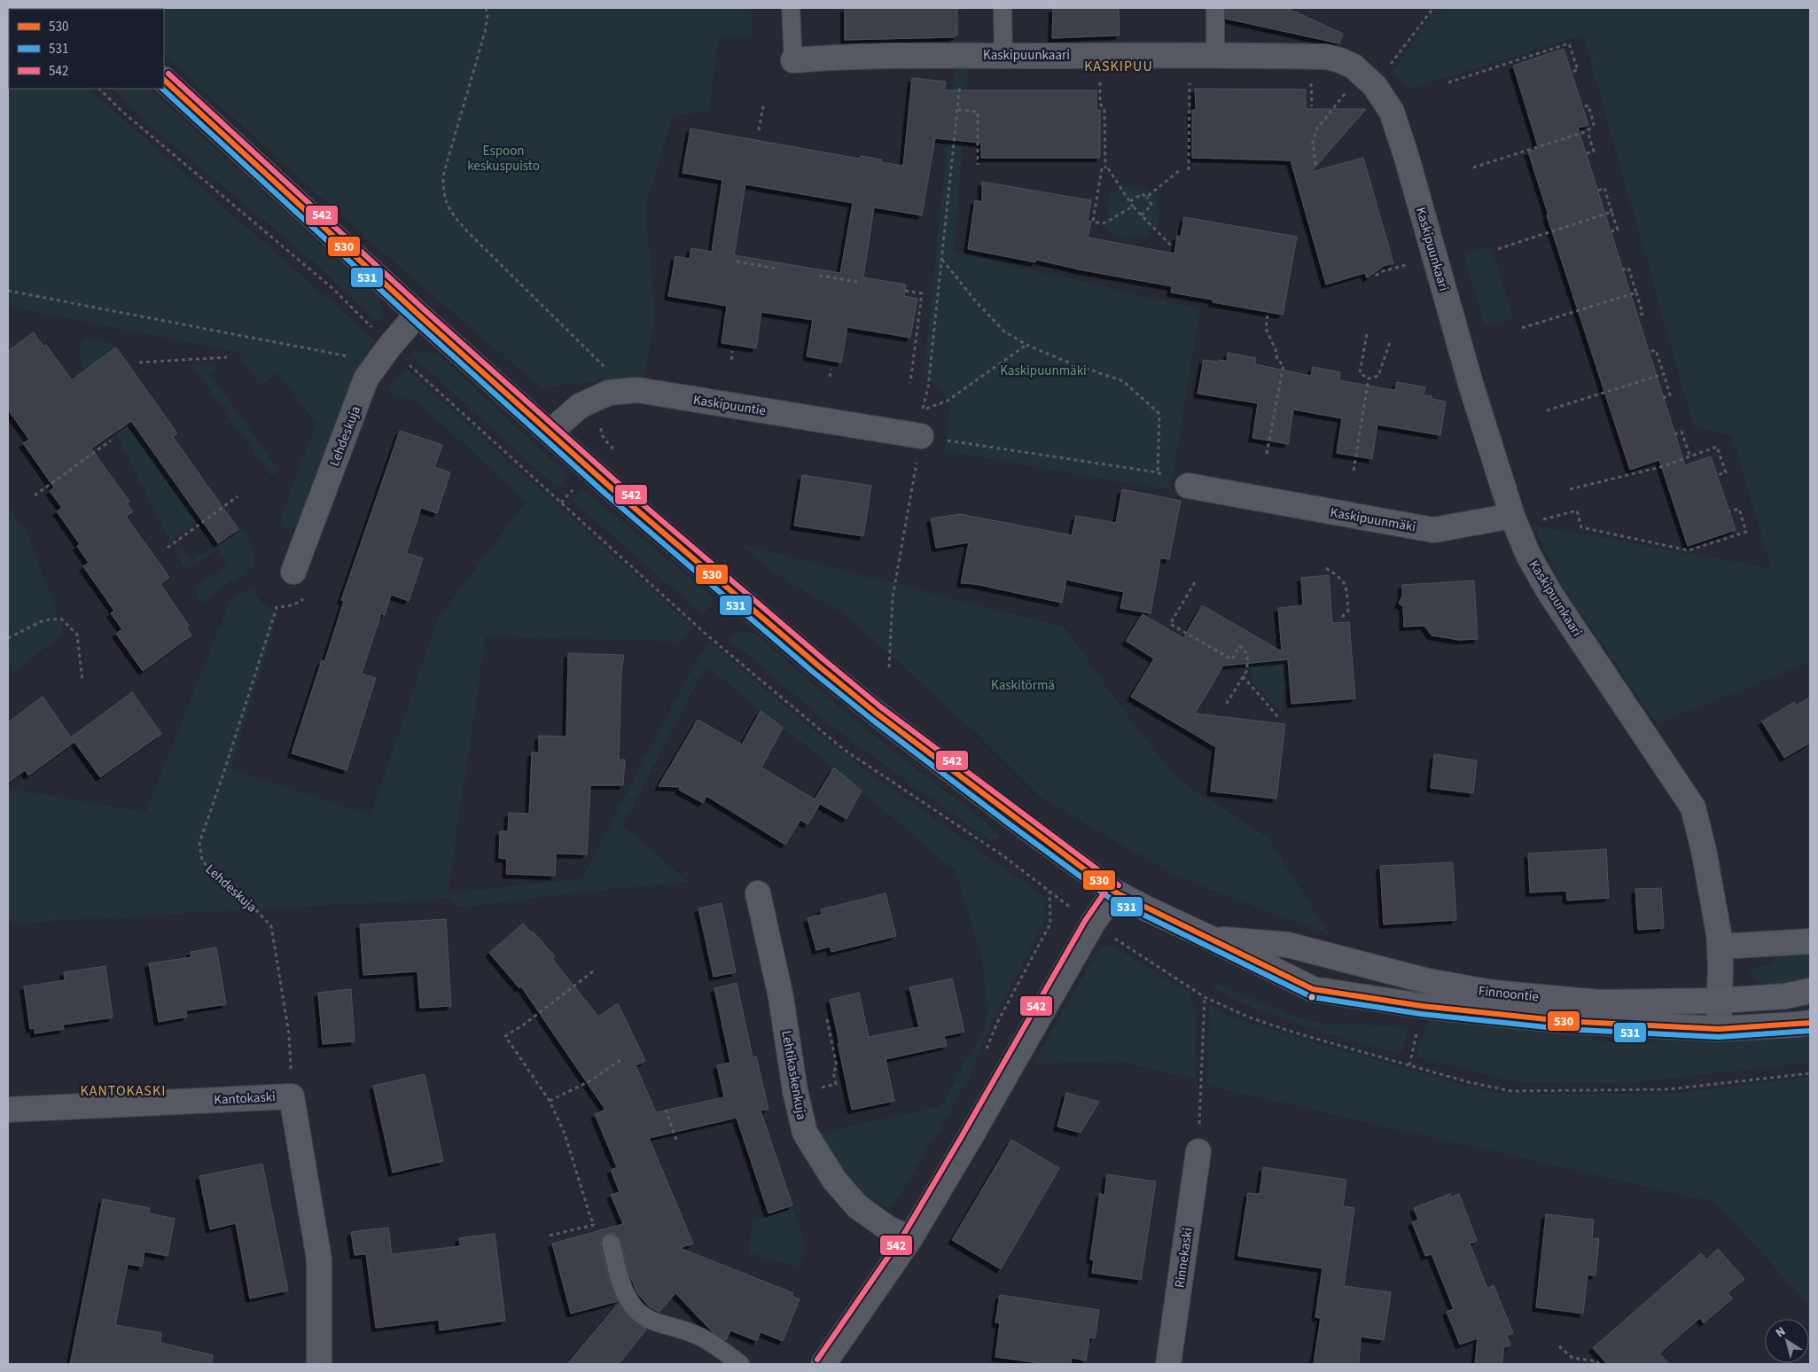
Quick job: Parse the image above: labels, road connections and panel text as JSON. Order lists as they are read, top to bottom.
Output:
{
  "streets": {
    "main road": ["Finnoontie"],
    "street": [
      "Kaskipuunkaari",
      "Kaskipuuntie",
      "Lehdeskuja",
      "Kaskipuunmäki",
      "Lehtikaskenkuja",
      "Kantokaski",
      "Rinnekaski"
    ]
  },
  "crossings": [
    ["Kaskipuunkaari", "Kaskipuunmäki"],
    ["Kaskipuunkaari", "Finnoontie"],
    ["Kaskipuuntie", "Finnoontie"],
    ["Lehdeskuja", "Finnoontie"],
    ["Lehdeskuja", "Kantokaski"]
  ],
  "districts": ["KASKIPUU", "KANTOKASKI"],
  "parks": ["Espoon keskuspuisto", "Kaskipuunmäki", "Kaskitörmä"],
  "lines": ["transit line 542", "transit line 530", "transit line 531"],
  "legend": ["530", "531", "542"],
  "north": "top left"
}
